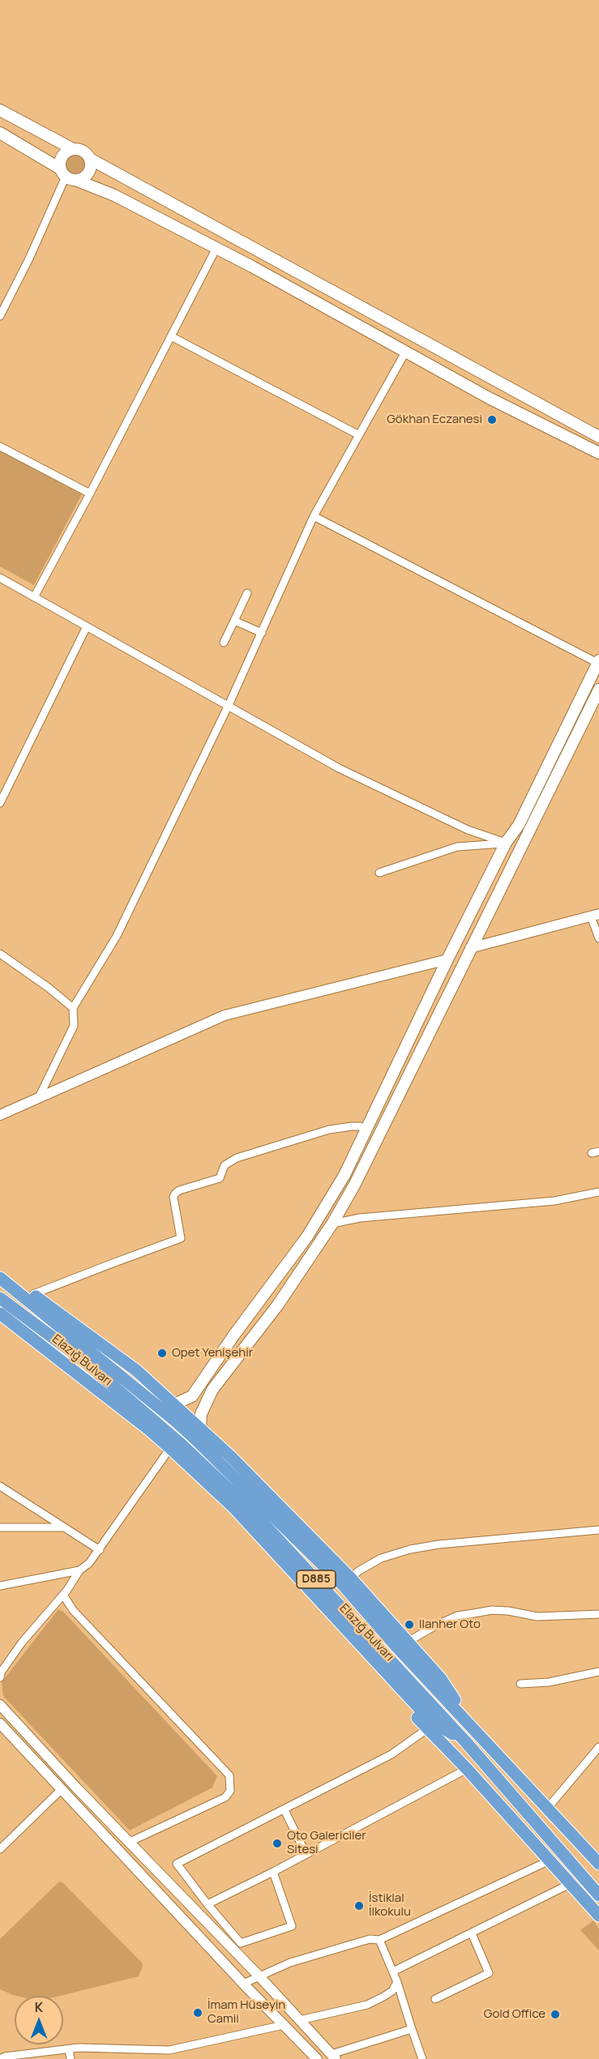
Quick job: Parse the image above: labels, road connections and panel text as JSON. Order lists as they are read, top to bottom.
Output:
{
  "streets": {
    "highway": ["Elazığ Bulvarı", "D885"]
  },
  "places": [
    "Gökhan Eczanesi",
    "Opet Yenişehir",
    "Ilanher Oto",
    "Oto Galericiler Sitesi",
    "İstiklal İlkokulu",
    "İmam Hüseyin Camii",
    "Gold Office"
  ],
  "north": "top"
}
